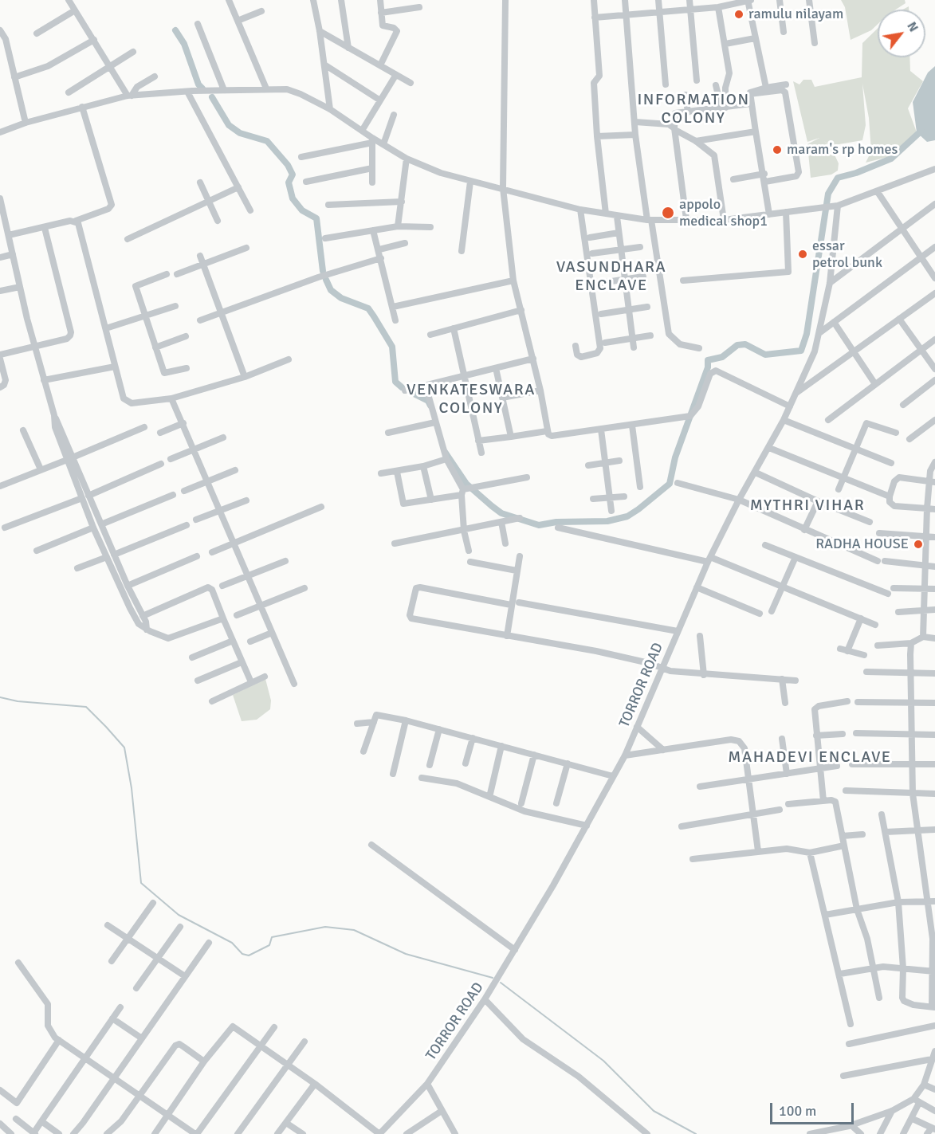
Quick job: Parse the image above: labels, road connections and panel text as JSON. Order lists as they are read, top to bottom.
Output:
{
  "streets": {
    "street": ["TORROR ROAD"]
  },
  "districts": [
    "INFORMATION COLONY",
    "VASUNDHARA ENCLAVE",
    "VENKATESWARA COLONY",
    "MYTHRI VIHAR",
    "MAHADEVI ENCLAVE"
  ],
  "places": [
    "ramulu nilayam",
    "maram's rp homes",
    "appolo medical shop1",
    "essar petrol bunk",
    "RADHA HOUSE"
  ],
  "scale_bar": "100 m",
  "north": "top right"
}
